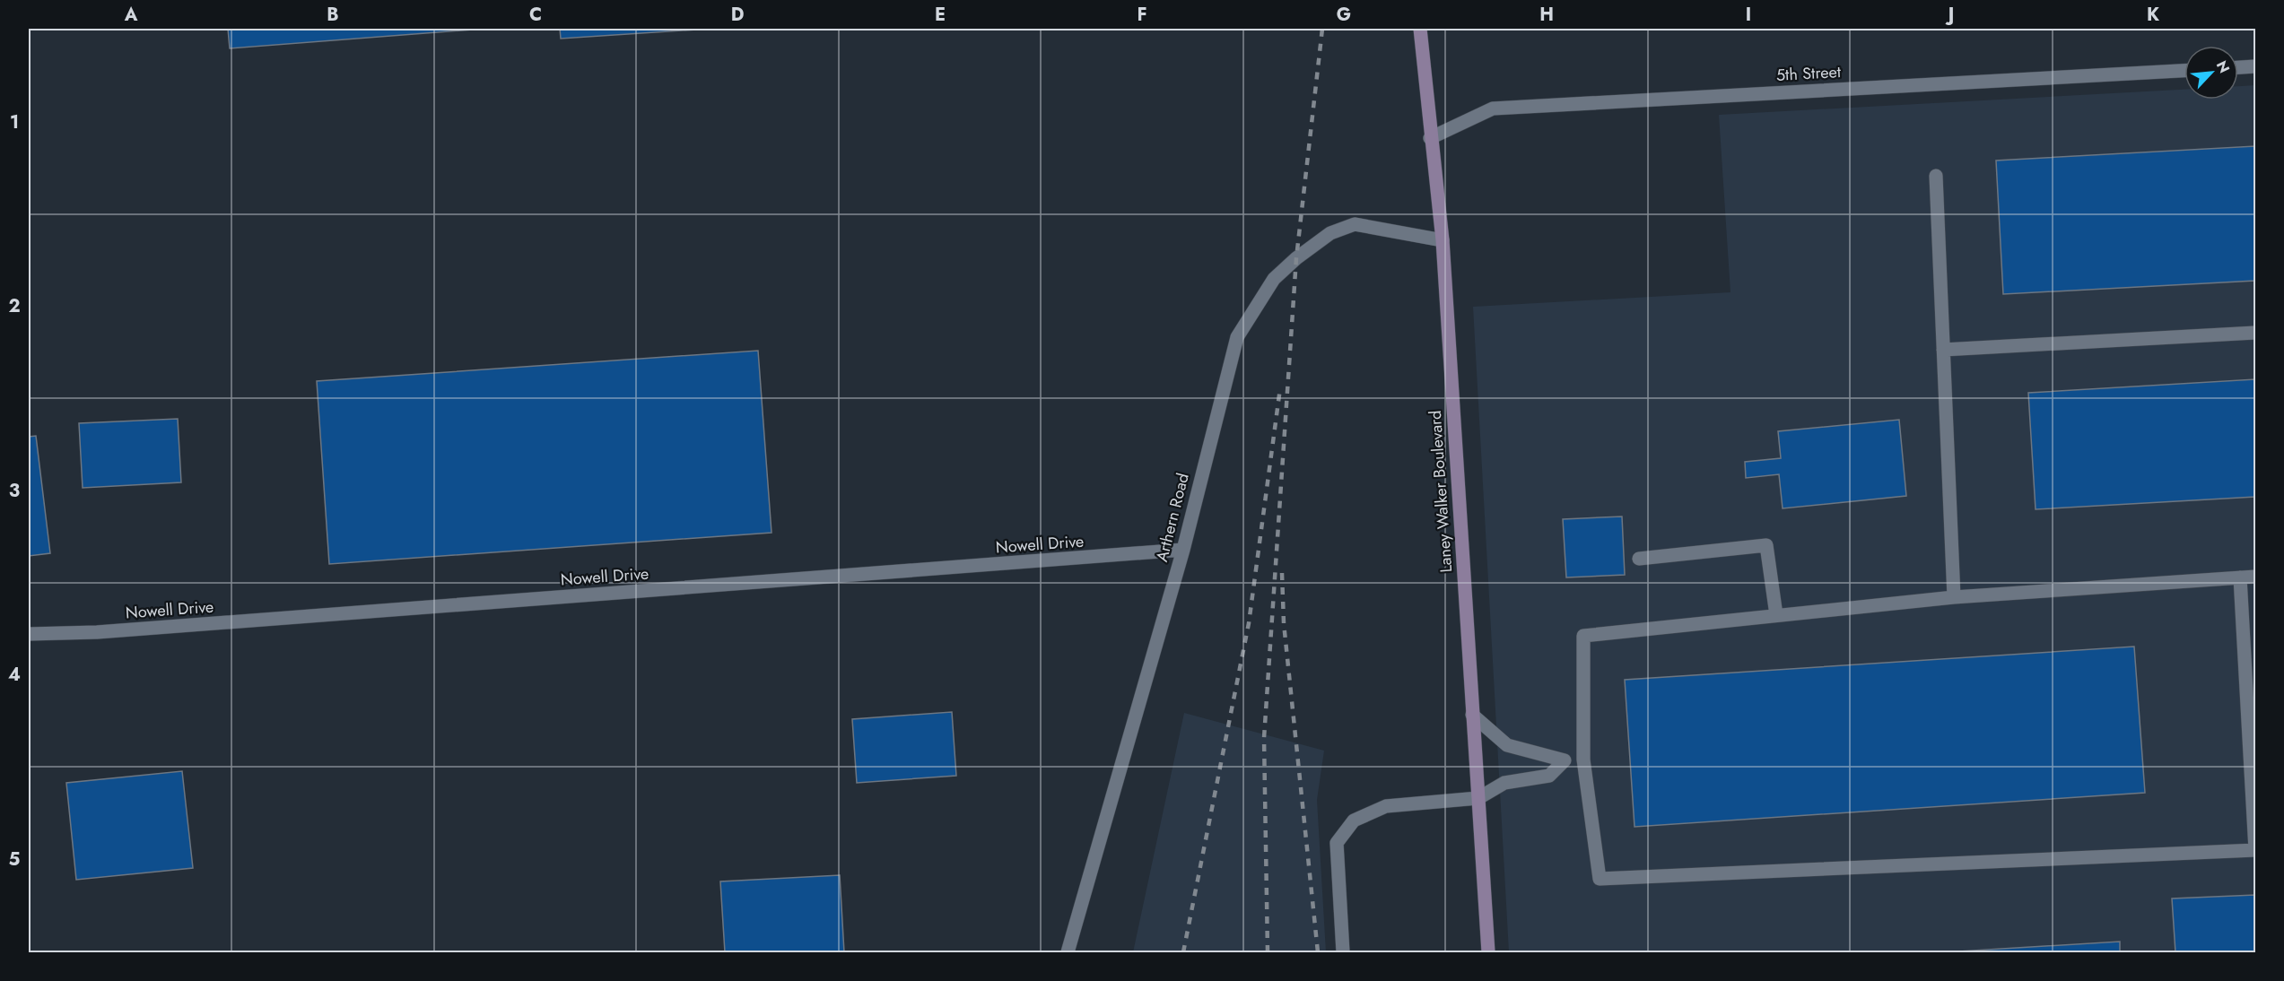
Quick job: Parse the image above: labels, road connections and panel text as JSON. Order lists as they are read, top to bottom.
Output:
{
  "streets": {
    "main road": ["Laney Walker Boulevard"],
    "street": ["5th Street", "Arthern Road", "Nowell Drive"]
  },
  "crossings": [
    ["5th Street", "Laney Walker Boulevard"],
    ["Laney Walker Boulevard", "Arthern Road"],
    ["Arthern Road", "Nowell Drive"]
  ],
  "north": "top right",
  "grid": {
    "columns": [
      "A",
      "B",
      "C",
      "D",
      "E",
      "F",
      "G",
      "H",
      "I",
      "J",
      "K"
    ],
    "rows": [
      "1",
      "2",
      "3",
      "4",
      "5"
    ]
  }
}
